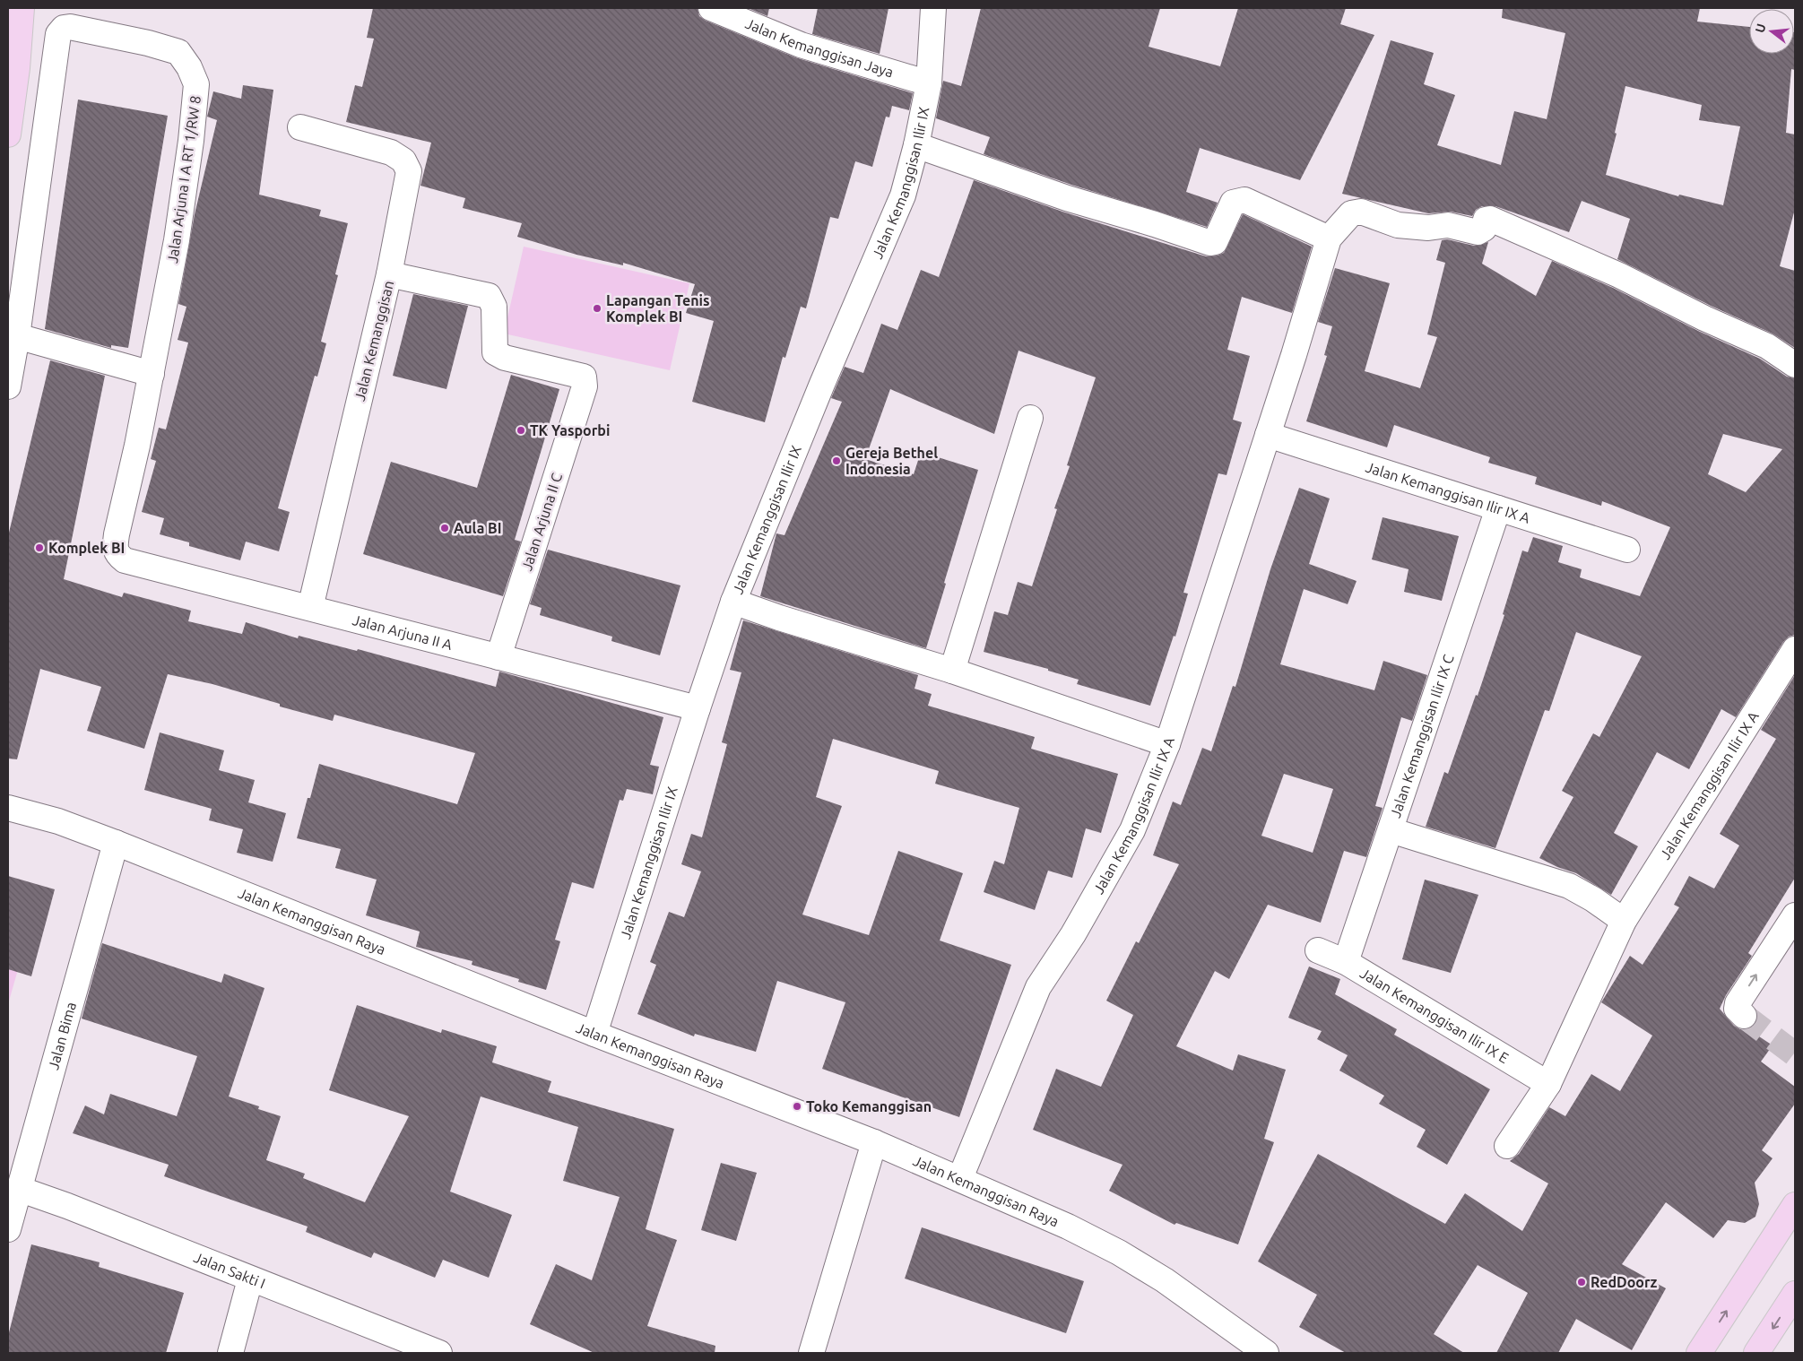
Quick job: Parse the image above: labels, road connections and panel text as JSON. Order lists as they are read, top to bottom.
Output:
{
  "streets": {
    "street": [
      "Jalan Kemanggisan Jaya",
      "Jalan Arjuna I A RT 1/RW 8",
      "Jalan Kemanggisan Ilir IX",
      "Jalan Kemanggisan",
      "Jalan Kemanggisan Ilir IX A",
      "Jalan Arjuna II C",
      "Jalan Arjuna II A",
      "Jalan Kemanggisan Ilir IX C",
      "Jalan Kemanggisan Raya",
      "Jalan Kemanggisan Ilir IX E",
      "Jalan Bima",
      "Jalan Sakti I"
    ]
  },
  "crossings": [
    ["Jalan Kemanggisan Jaya", "Jalan Kemanggisan Ilir IX"],
    ["Jalan Arjuna I A RT 1/RW 8", "Jalan Arjuna II A"],
    ["Jalan Kemanggisan Ilir IX", "Jalan Arjuna II A"],
    ["Jalan Kemanggisan Ilir IX", "Jalan Kemanggisan Raya"],
    ["Jalan Kemanggisan", "Jalan Arjuna II C"],
    ["Jalan Kemanggisan", "Jalan Arjuna II A"],
    ["Jalan Kemanggisan Ilir IX A", "Jalan Kemanggisan Ilir IX C"],
    ["Jalan Kemanggisan Ilir IX A", "Jalan Kemanggisan Raya"],
    ["Jalan Kemanggisan Ilir IX A", "Jalan Kemanggisan Ilir IX E"],
    ["Jalan Arjuna II C", "Jalan Arjuna II A"],
    ["Jalan Kemanggisan Ilir IX C", "Jalan Kemanggisan Ilir IX E"],
    ["Jalan Kemanggisan Raya", "Jalan Bima"],
    ["Jalan Bima", "Jalan Sakti I"]
  ],
  "places": [
    "Lapangan Tenis Komplek BI",
    "TK Yasporbi",
    "Gereja Bethel Indonesia",
    "Aula BI",
    "Komplek BI",
    "Toko Kemanggisan",
    "RedDoorz"
  ],
  "north": "left"
}
